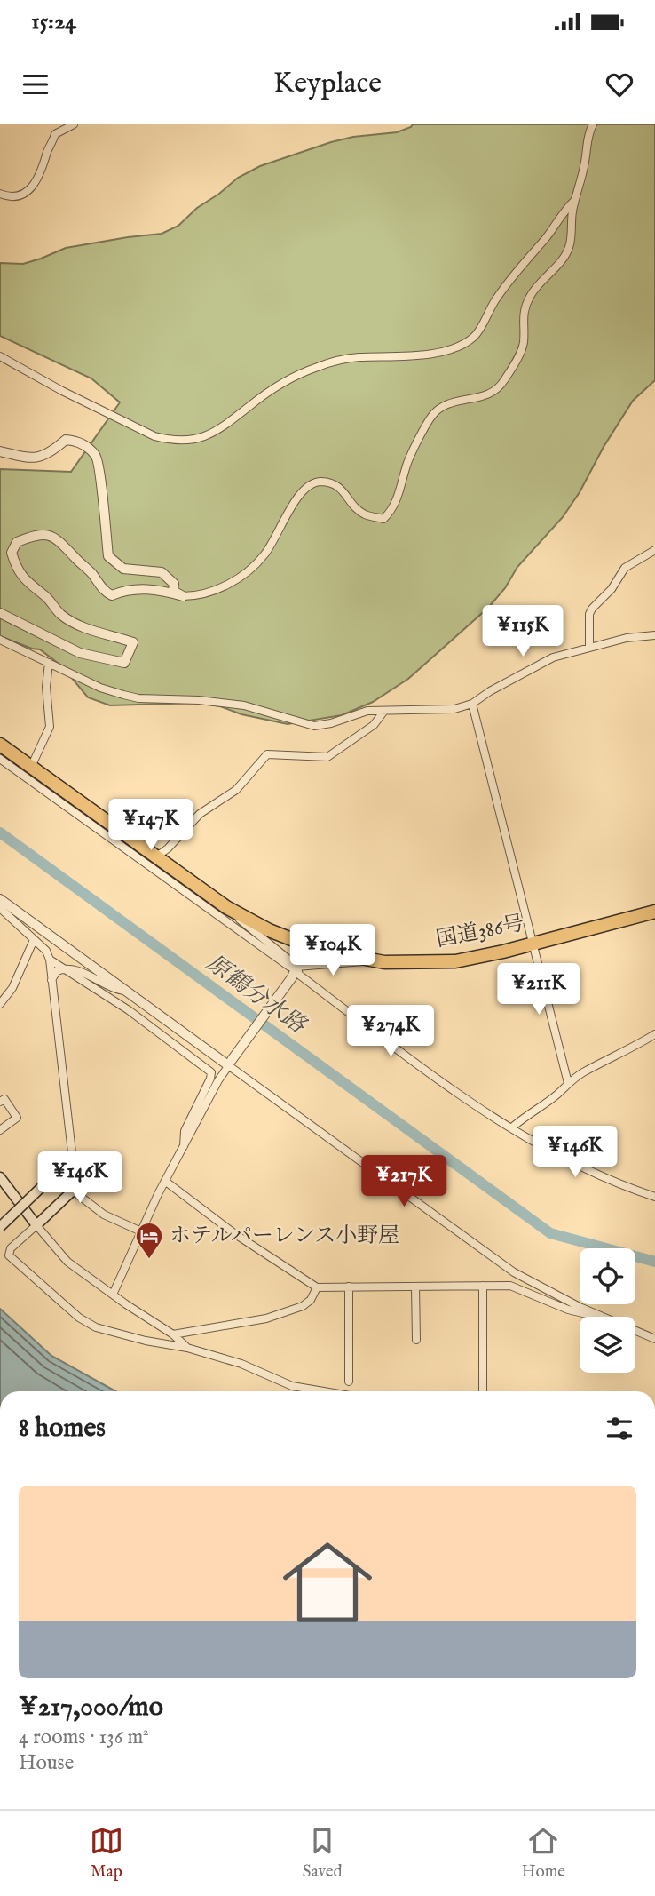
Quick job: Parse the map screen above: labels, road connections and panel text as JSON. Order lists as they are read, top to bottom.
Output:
{
  "streets": {
    "highway": ["国道386号"]
  },
  "water": ["原鶴分水路"],
  "places": {
    "hotel": ["ホテルパーレンス小野屋"]
  },
  "page": {
    "status": "15:24",
    "header": "Keyplace",
    "price": [
      "¥115K",
      "¥147K",
      "¥104K",
      "¥211K",
      "¥274K",
      "¥146K",
      "¥146K",
      "¥217K"
    ],
    "heading": "8 homes",
    "list": [
      {
        "name": "¥217,000/mo",
        "note": "4 rooms · 136 m² · House"
      }
    ],
    "tabs": ["Map", "Saved", "Home"]
  }
}
